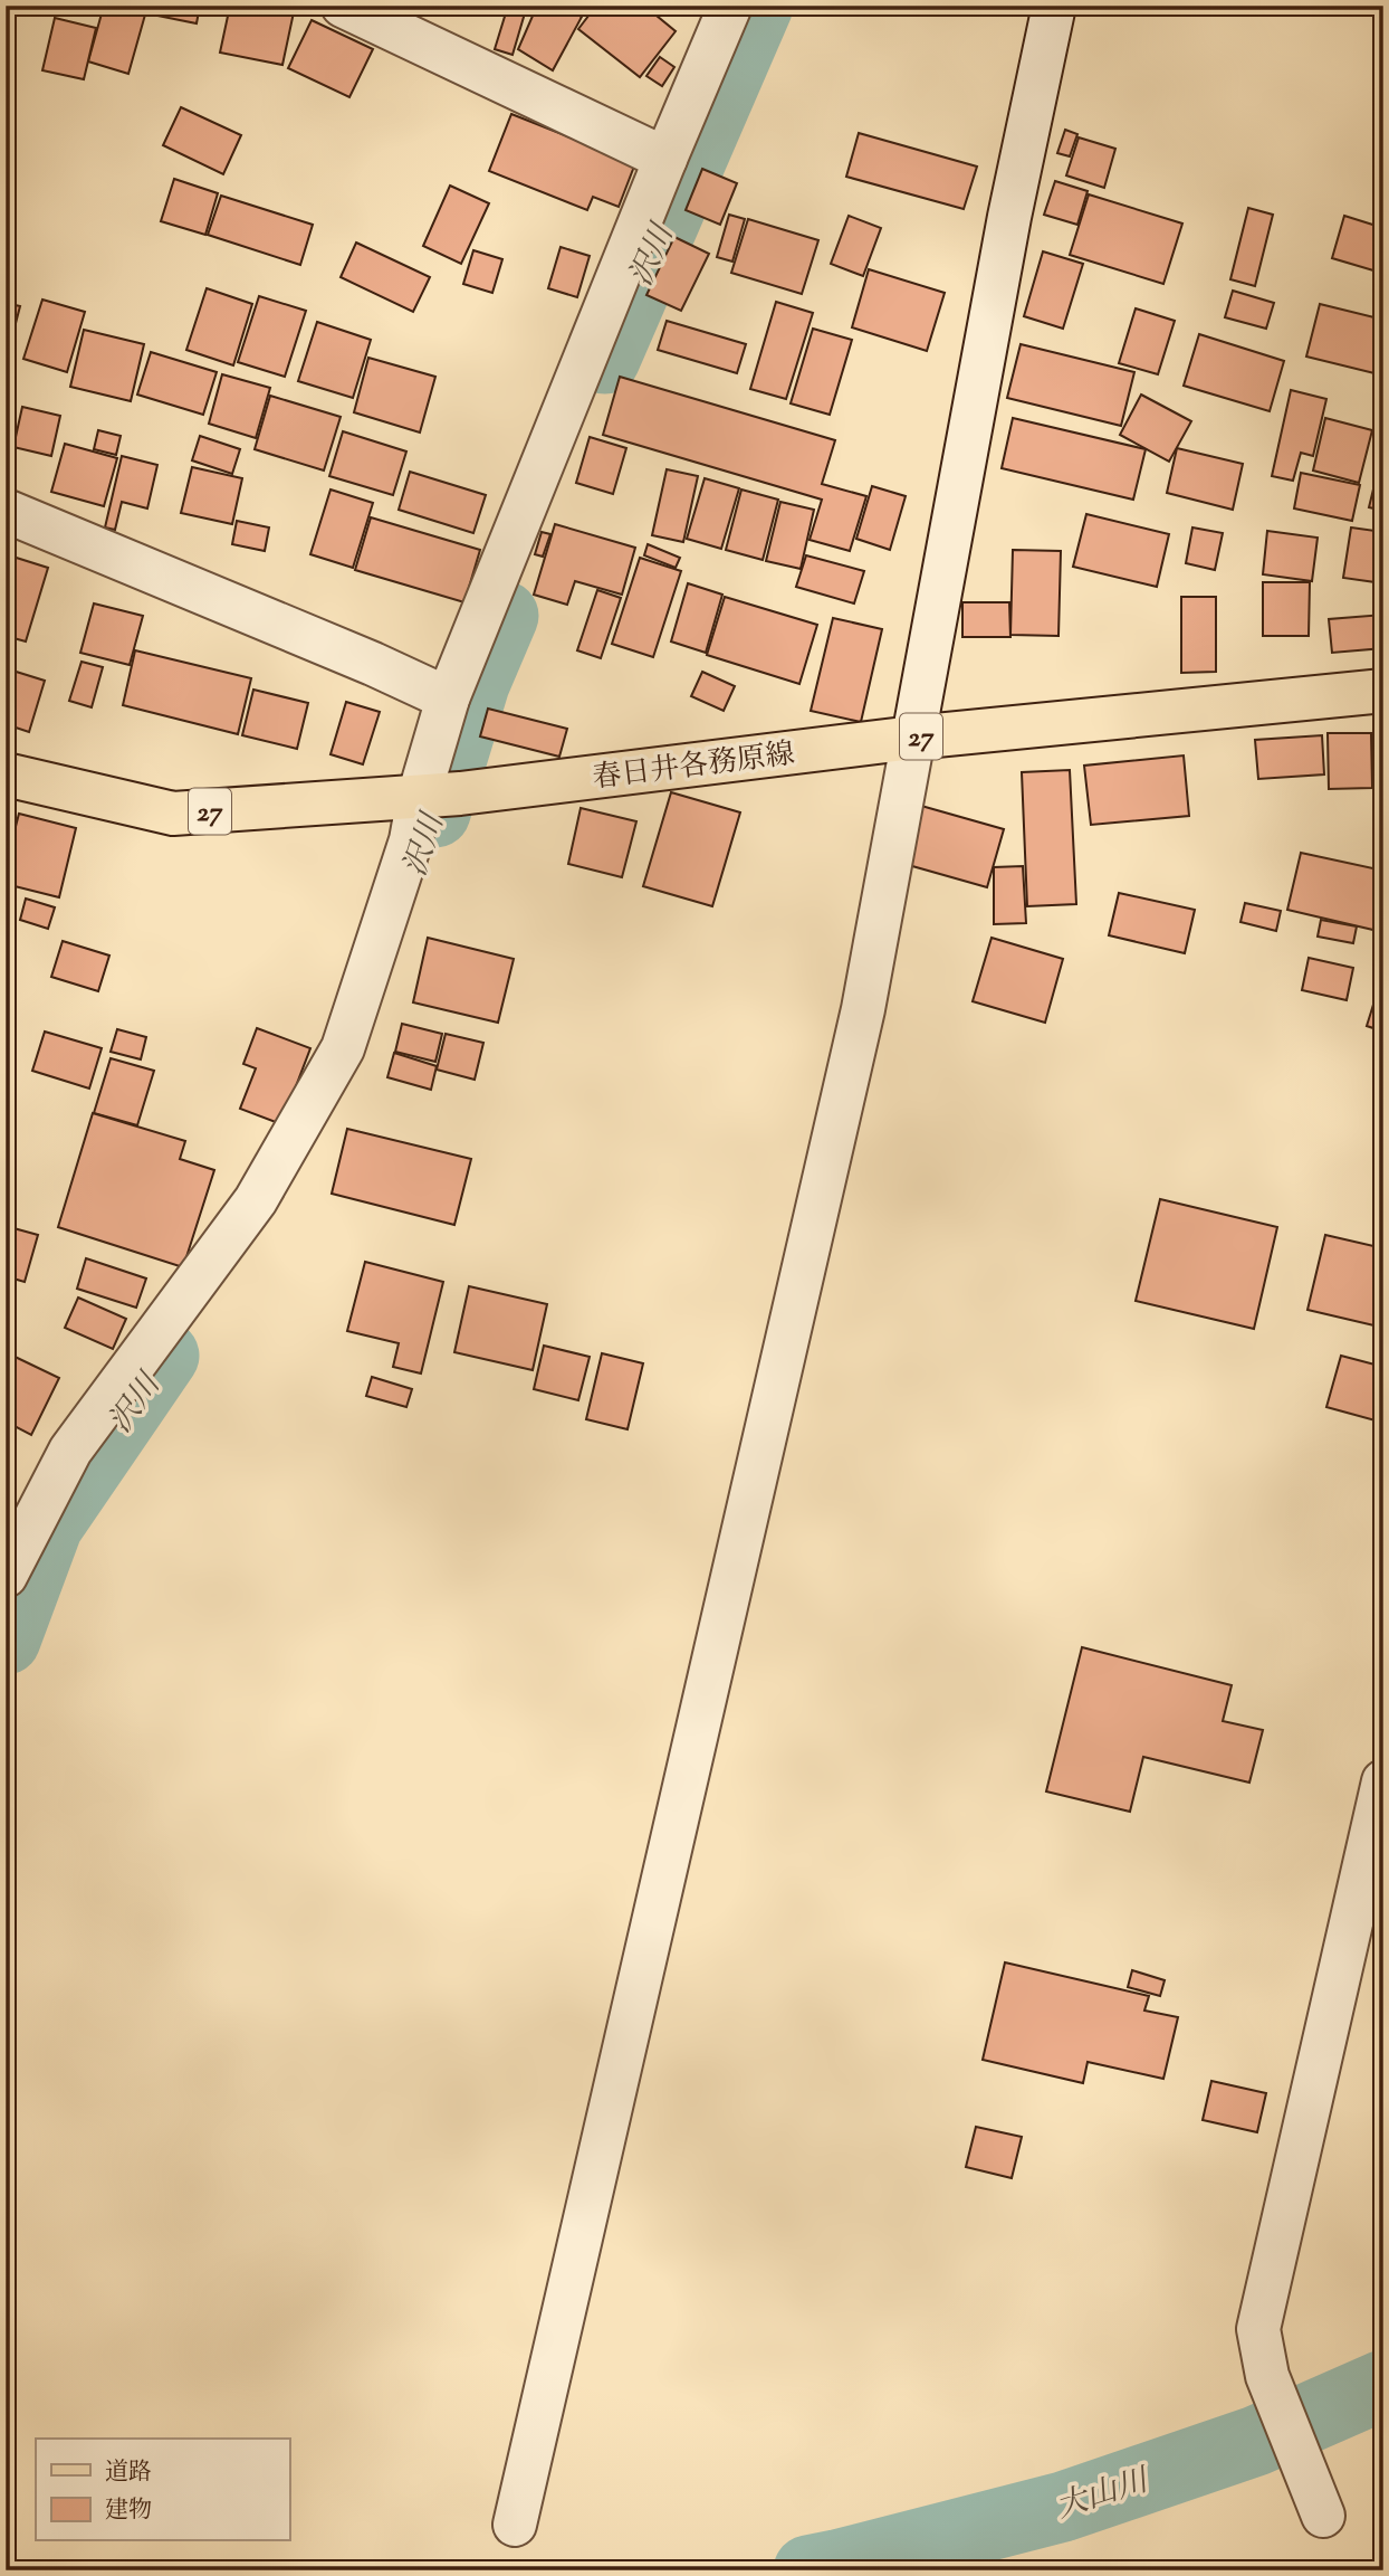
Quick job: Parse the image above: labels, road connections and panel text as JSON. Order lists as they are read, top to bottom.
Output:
{
  "streets": {
    "main road": ["27", "春日井各務原線"]
  },
  "water": ["沢川", "大山川"],
  "legend": ["道路", "建物"]
}
